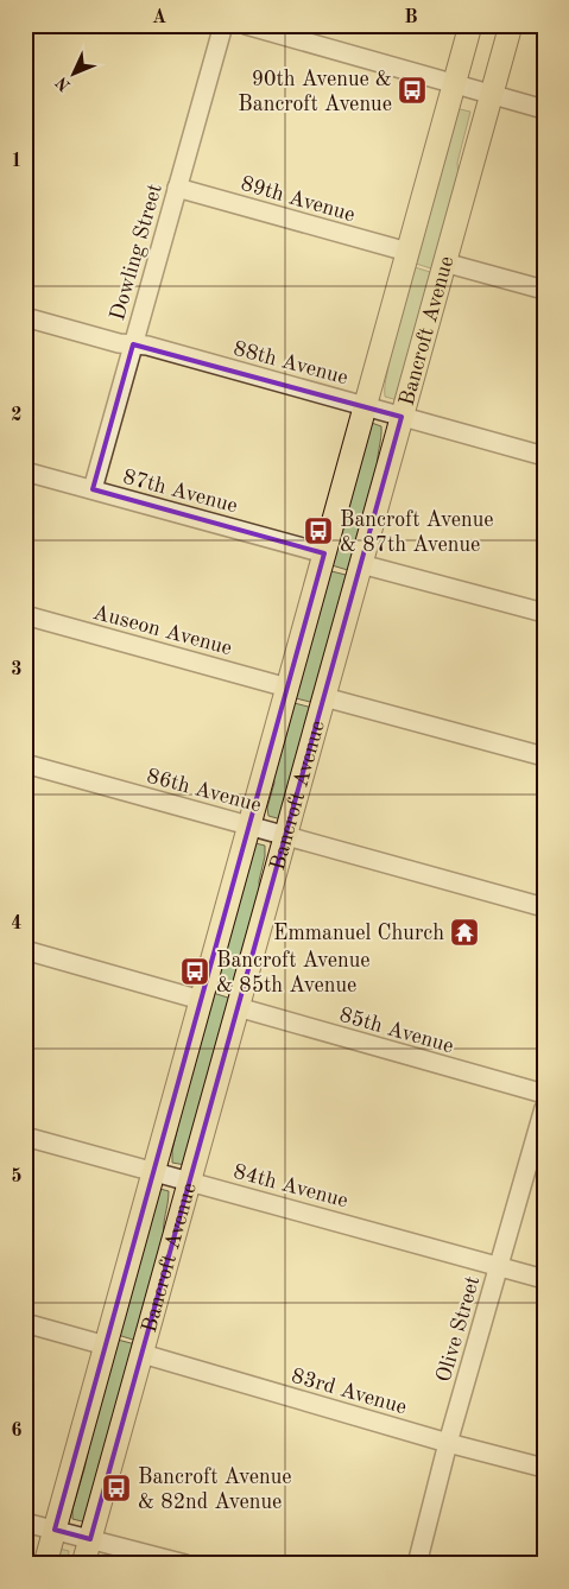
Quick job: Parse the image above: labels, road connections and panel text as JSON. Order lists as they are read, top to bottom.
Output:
{
  "streets": {
    "main road": ["Bancroft Avenue"],
    "street": [
      "89th Avenue",
      "Dowling Street",
      "88th Avenue",
      "87th Avenue",
      "Auseon Avenue",
      "86th Avenue",
      "85th Avenue",
      "84th Avenue",
      "Olive Street",
      "83rd Avenue"
    ]
  },
  "crossings": [
    ["89th Avenue", "Dowling Street"],
    ["89th Avenue", "Bancroft Avenue"],
    ["Dowling Street", "88th Avenue"],
    ["Dowling Street", "87th Avenue"],
    ["Bancroft Avenue", "88th Avenue"],
    ["Bancroft Avenue", "87th Avenue"],
    ["Bancroft Avenue", "Auseon Avenue"],
    ["Bancroft Avenue", "86th Avenue"],
    ["Bancroft Avenue", "85th Avenue"],
    ["Bancroft Avenue", "84th Avenue"],
    ["Bancroft Avenue", "83rd Avenue"],
    ["84th Avenue", "Olive Street"],
    ["Olive Street", "83rd Avenue"]
  ],
  "places": {
    "bus stop": [
      "90th Avenue & Bancroft Avenue",
      "Bancroft Avenue & 87th Avenue",
      "Bancroft Avenue & 85th Avenue",
      "Bancroft Avenue & 82nd Avenue"
    ],
    "temple": ["Emmanuel Church"]
  },
  "north": "bottom left",
  "grid": {
    "columns": ["A", "B"],
    "rows": [
      "1",
      "2",
      "3",
      "4",
      "5",
      "6"
    ]
  }
}
